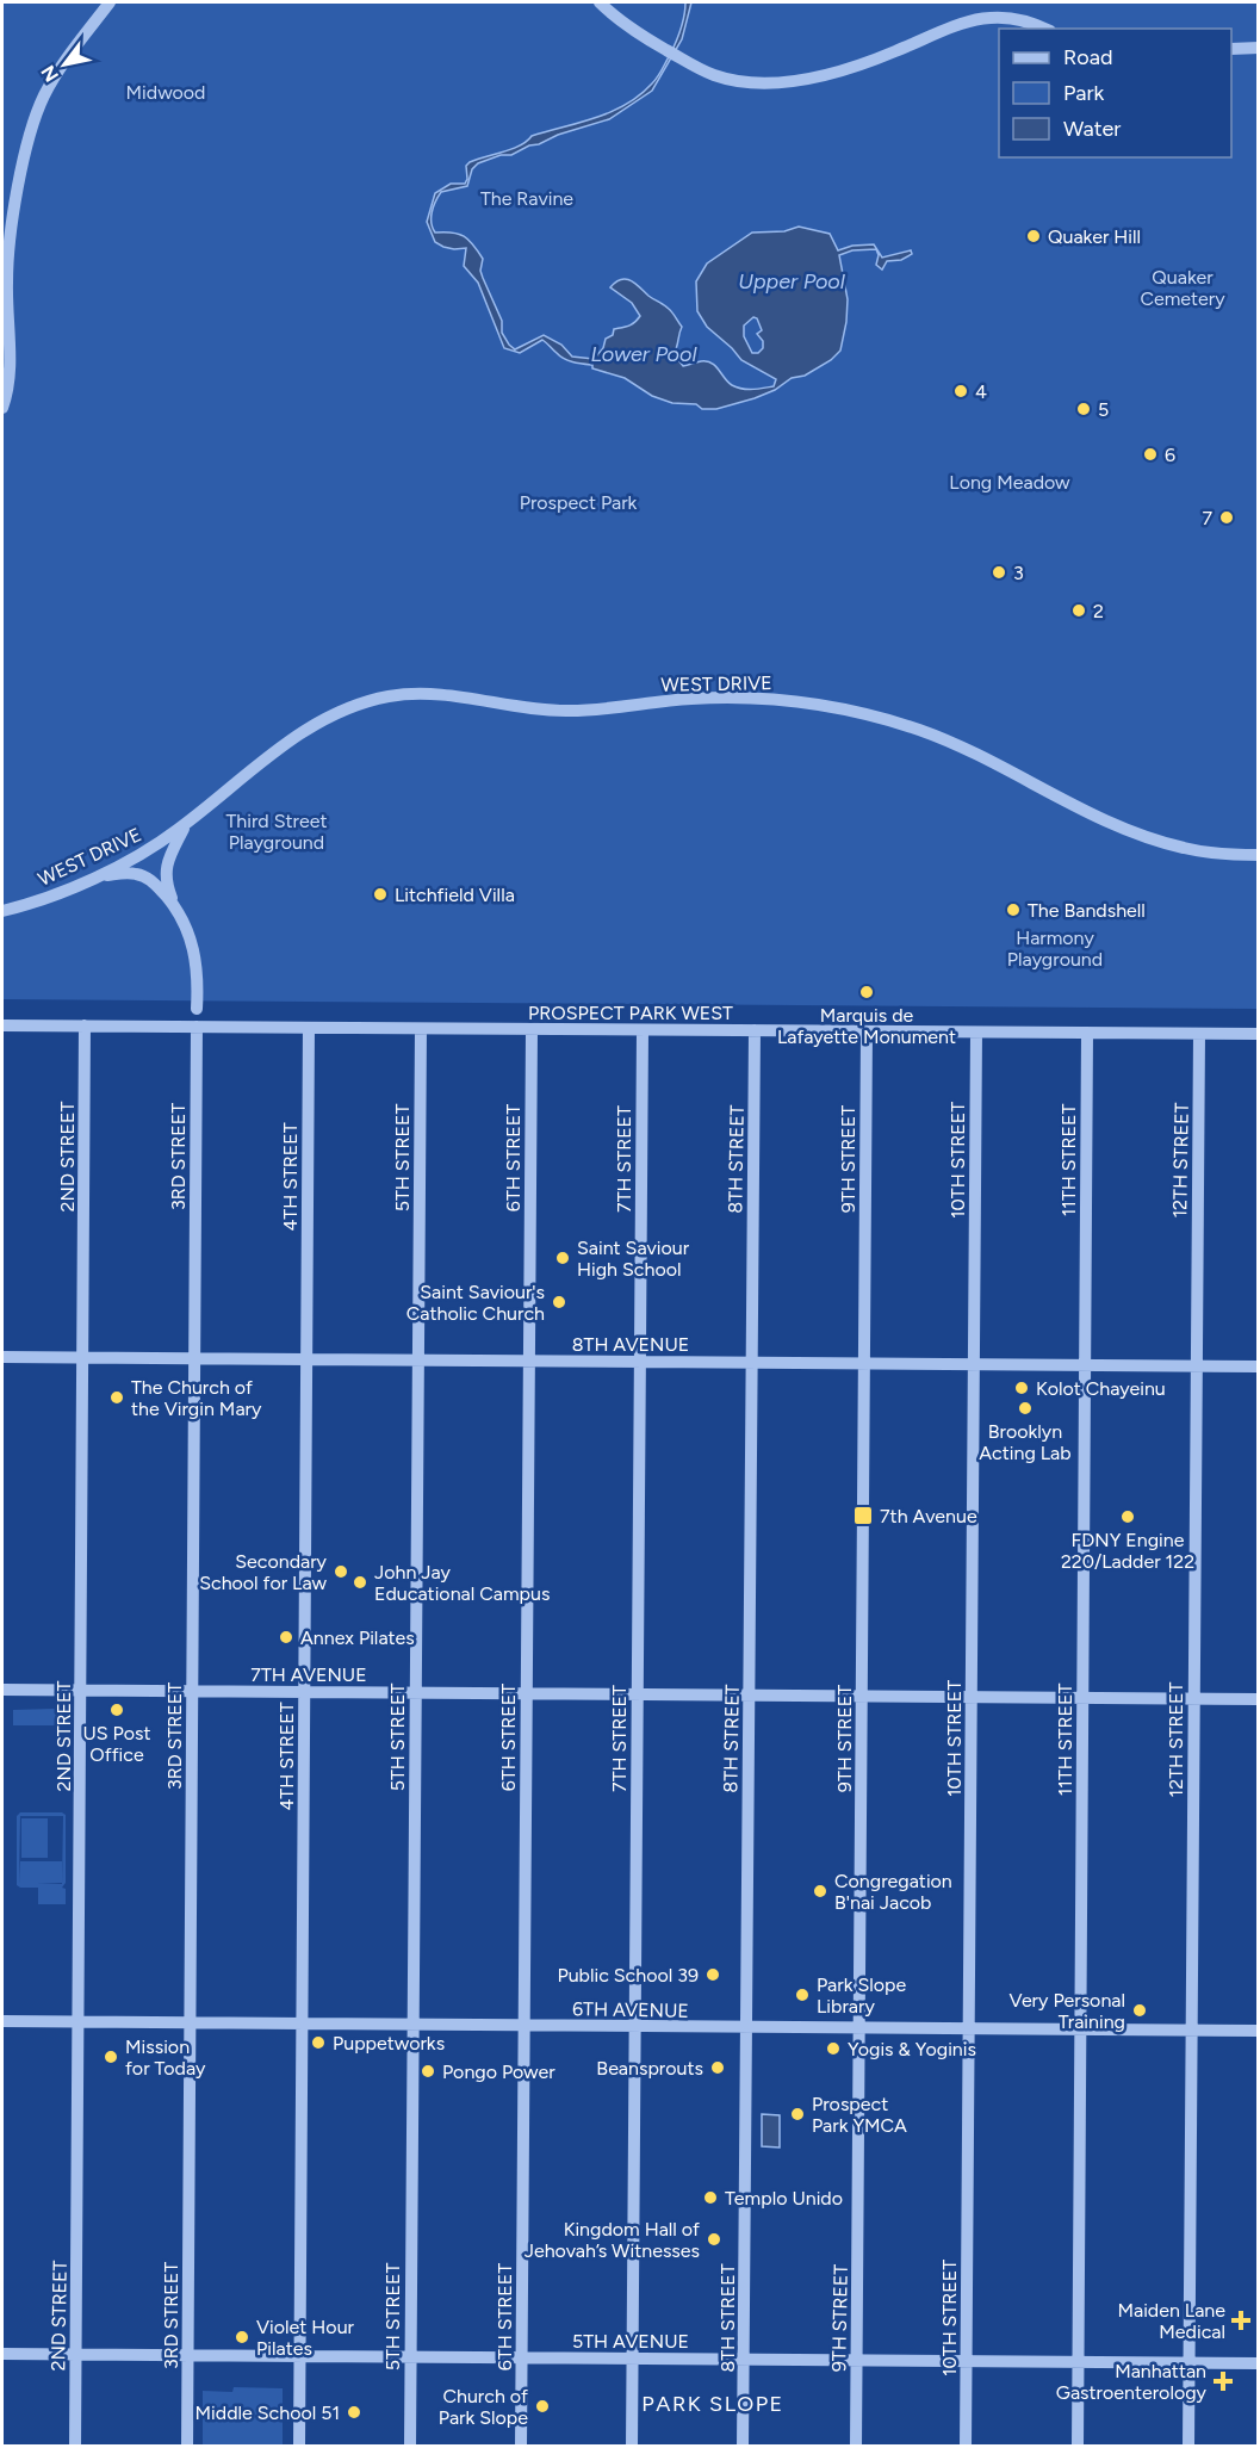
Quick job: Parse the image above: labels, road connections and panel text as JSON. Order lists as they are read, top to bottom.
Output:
{
  "streets": {
    "street": [
      "WEST DRIVE",
      "PROSPECT PARK WEST",
      "2ND STREET",
      "3RD STREET",
      "5TH STREET",
      "6TH STREET",
      "7TH STREET",
      "8TH STREET",
      "9TH STREET",
      "10TH STREET",
      "11TH STREET",
      "12TH STREET",
      "4TH STREET",
      "8TH AVENUE",
      "7TH AVENUE",
      "6TH AVENUE",
      "5TH AVENUE"
    ]
  },
  "crossings": [
    ["PROSPECT PARK WEST", "2ND STREET"],
    ["PROSPECT PARK WEST", "3RD STREET"],
    ["PROSPECT PARK WEST", "5TH STREET"],
    ["PROSPECT PARK WEST", "6TH STREET"],
    ["PROSPECT PARK WEST", "7TH STREET"],
    ["PROSPECT PARK WEST", "8TH STREET"],
    ["PROSPECT PARK WEST", "9TH STREET"],
    ["PROSPECT PARK WEST", "10TH STREET"],
    ["PROSPECT PARK WEST", "11TH STREET"],
    ["PROSPECT PARK WEST", "12TH STREET"],
    ["PROSPECT PARK WEST", "4TH STREET"],
    ["2ND STREET", "8TH AVENUE"],
    ["2ND STREET", "7TH AVENUE"],
    ["2ND STREET", "6TH AVENUE"],
    ["2ND STREET", "5TH AVENUE"],
    ["3RD STREET", "8TH AVENUE"],
    ["3RD STREET", "7TH AVENUE"],
    ["3RD STREET", "6TH AVENUE"],
    ["3RD STREET", "5TH AVENUE"],
    ["5TH STREET", "8TH AVENUE"],
    ["5TH STREET", "7TH AVENUE"],
    ["5TH STREET", "6TH AVENUE"],
    ["5TH STREET", "5TH AVENUE"],
    ["6TH STREET", "8TH AVENUE"],
    ["6TH STREET", "7TH AVENUE"],
    ["6TH STREET", "6TH AVENUE"],
    ["6TH STREET", "5TH AVENUE"],
    ["7TH STREET", "8TH AVENUE"],
    ["7TH STREET", "7TH AVENUE"],
    ["7TH STREET", "6TH AVENUE"],
    ["7TH STREET", "5TH AVENUE"],
    ["8TH STREET", "8TH AVENUE"],
    ["8TH STREET", "7TH AVENUE"],
    ["8TH STREET", "6TH AVENUE"],
    ["8TH STREET", "5TH AVENUE"],
    ["9TH STREET", "8TH AVENUE"],
    ["9TH STREET", "7TH AVENUE"],
    ["9TH STREET", "6TH AVENUE"],
    ["9TH STREET", "5TH AVENUE"],
    ["10TH STREET", "8TH AVENUE"],
    ["10TH STREET", "7TH AVENUE"],
    ["10TH STREET", "6TH AVENUE"],
    ["10TH STREET", "5TH AVENUE"],
    ["11TH STREET", "8TH AVENUE"],
    ["11TH STREET", "7TH AVENUE"],
    ["11TH STREET", "6TH AVENUE"],
    ["11TH STREET", "5TH AVENUE"],
    ["12TH STREET", "8TH AVENUE"],
    ["12TH STREET", "7TH AVENUE"],
    ["12TH STREET", "6TH AVENUE"],
    ["12TH STREET", "5TH AVENUE"],
    ["4TH STREET", "8TH AVENUE"],
    ["4TH STREET", "7TH AVENUE"],
    ["4TH STREET", "6TH AVENUE"],
    ["4TH STREET", "5TH AVENUE"]
  ],
  "districts": ["PARK SLOPE"],
  "water": ["Upper Pool", "Lower Pool"],
  "parks": [
    "Midwood",
    "The Ravine",
    "Quaker Cemetery",
    "Long Meadow",
    "Prospect Park",
    "Third Street Playground",
    "Harmony Playground"
  ],
  "places": {
    "other": [
      "Quaker Hill",
      "4",
      "5",
      "6",
      "7",
      "3",
      "2",
      "Litchfield Villa",
      "The Bandshell",
      "Marquis de Lafayette Monument",
      "Saint Saviour High School",
      "Saint Saviour's Catholic Church",
      "Kolot Chayeinu",
      "The Church of the Virgin Mary",
      "Brooklyn Acting Lab",
      "FDNY Engine 220/Ladder 122",
      "Secondary School for Law",
      "John Jay Educational Campus",
      "Annex Pilates",
      "US Post Office",
      "Congregation B'nai Jacob",
      "Public School 39",
      "Park Slope Library",
      "Very Personal Training",
      "Puppetworks",
      "Yogis & Yoginis",
      "Mission for Today",
      "Beansprouts",
      "Pongo Power",
      "Prospect Park YMCA",
      "Templo Unido",
      "Kingdom Hall of Jehovah’s Witnesses",
      "Violet Hour Pilates",
      "Church of Park Slope",
      "Middle School 51"
    ],
    "transit": ["7th Avenue"],
    "health": ["Maiden Lane Medical", "Manhattan Gastroenterology"]
  },
  "legend": ["Road", "Park", "Water"],
  "north": "bottom left"
}
